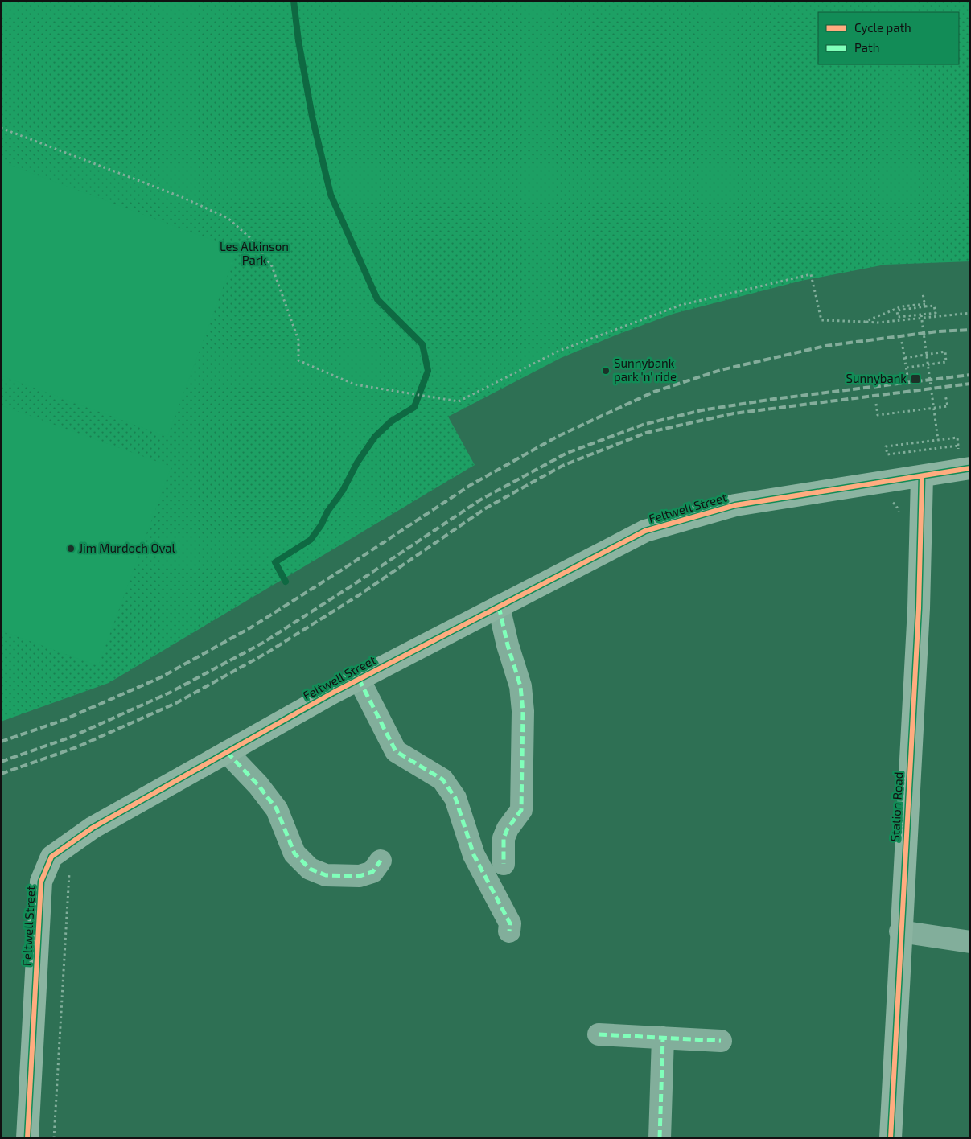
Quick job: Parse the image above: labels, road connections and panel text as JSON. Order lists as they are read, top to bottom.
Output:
{
  "streets": {
    "street": ["Feltwell Street", "Station Road"]
  },
  "crossings": [
    ["Feltwell Street", "Station Road"]
  ],
  "parks": ["Les Atkinson Park"],
  "places": {
    "other": ["Sunnybank park 'n' ride", "Jim Murdoch Oval"],
    "transit": ["Sunnybank"]
  },
  "legend": ["Cycle path", "Path"]
}
